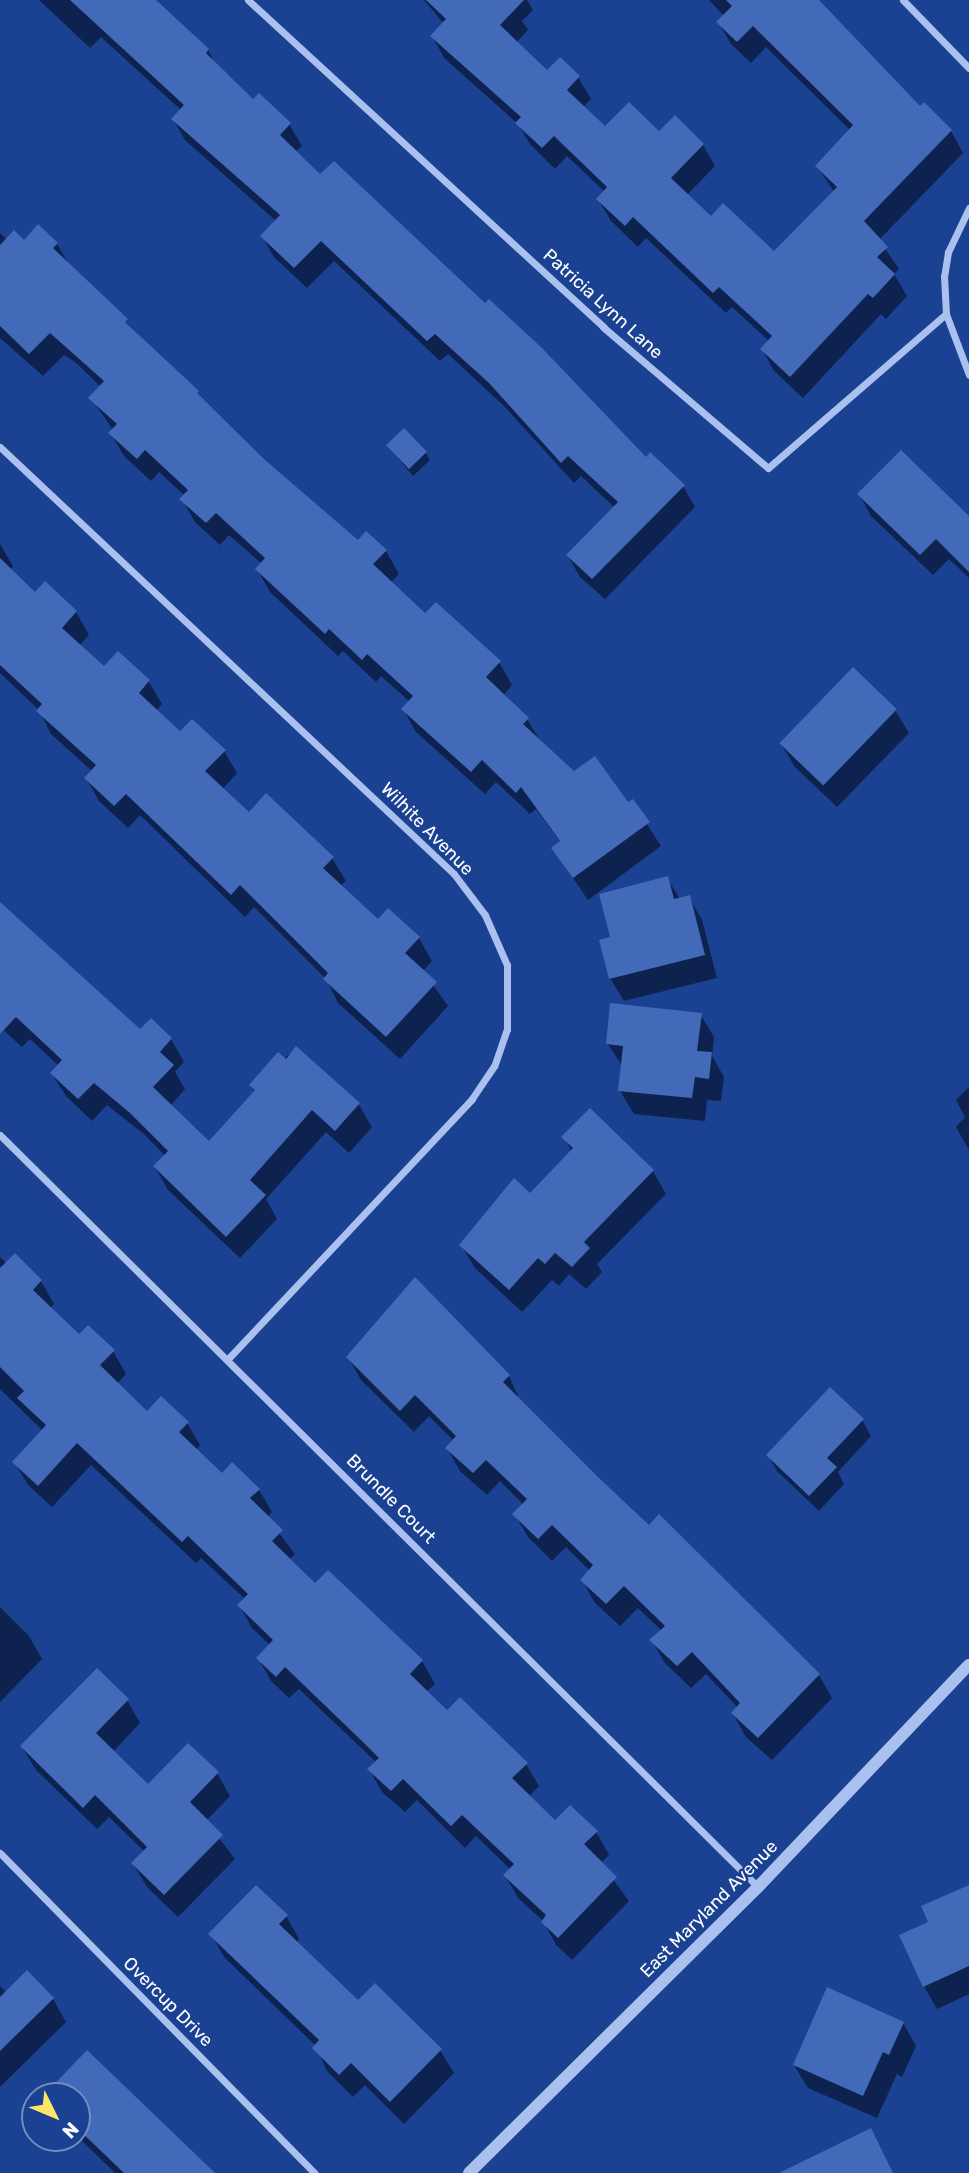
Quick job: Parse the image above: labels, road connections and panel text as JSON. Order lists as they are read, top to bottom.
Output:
{
  "streets": {
    "street": [
      "Patricia Lynn Lane",
      "Wilhite Avenue",
      "Brundle Court",
      "East Maryland Avenue",
      "Overcup Drive"
    ]
  },
  "crossings": [
    ["Wilhite Avenue", "Brundle Court"],
    ["Brundle Court", "East Maryland Avenue"]
  ],
  "north": "bottom right"
}
